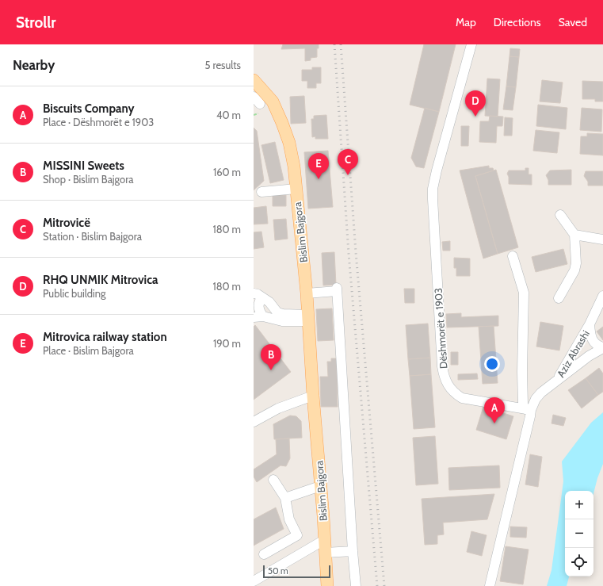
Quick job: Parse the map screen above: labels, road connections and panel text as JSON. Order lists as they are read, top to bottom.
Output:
{
  "streets": {
    "main road": ["Bislim Bajgora"],
    "street": ["Dëshmorët e 1903", "Aziz Abrashi"]
  },
  "crossings": [
    ["Dëshmorët e 1903", "Aziz Abrashi"]
  ],
  "scale_bar": "50 m",
  "page": {
    "header": "Strollr",
    "nav": ["Map", "Directions", "Saved"],
    "heading": ["Nearby", "5 results"],
    "list": [
      {
        "mark": "A",
        "name": "Biscuits Company",
        "note": "Place · Dëshmorët e 1903",
        "value": "40 m"
      },
      {
        "mark": "B",
        "name": "MISSINI Sweets",
        "note": "Shop · Bislim Bajgora",
        "value": "160 m"
      },
      {
        "mark": "C",
        "name": "Mitrovicë",
        "note": "Station · Bislim Bajgora",
        "value": "180 m"
      },
      {
        "mark": "D",
        "name": "RHQ UNMIK Mitrovica",
        "note": "Public building",
        "value": "180 m"
      },
      {
        "mark": "E",
        "name": "Mitrovica railway station",
        "note": "Place · Bislim Bajgora",
        "value": "190 m"
      }
    ],
    "pins": [
      "D",
      "C",
      "E",
      "B",
      "A"
    ],
    "map_buttons": ["+", "−"],
    "scale": "50 m"
  }
}
